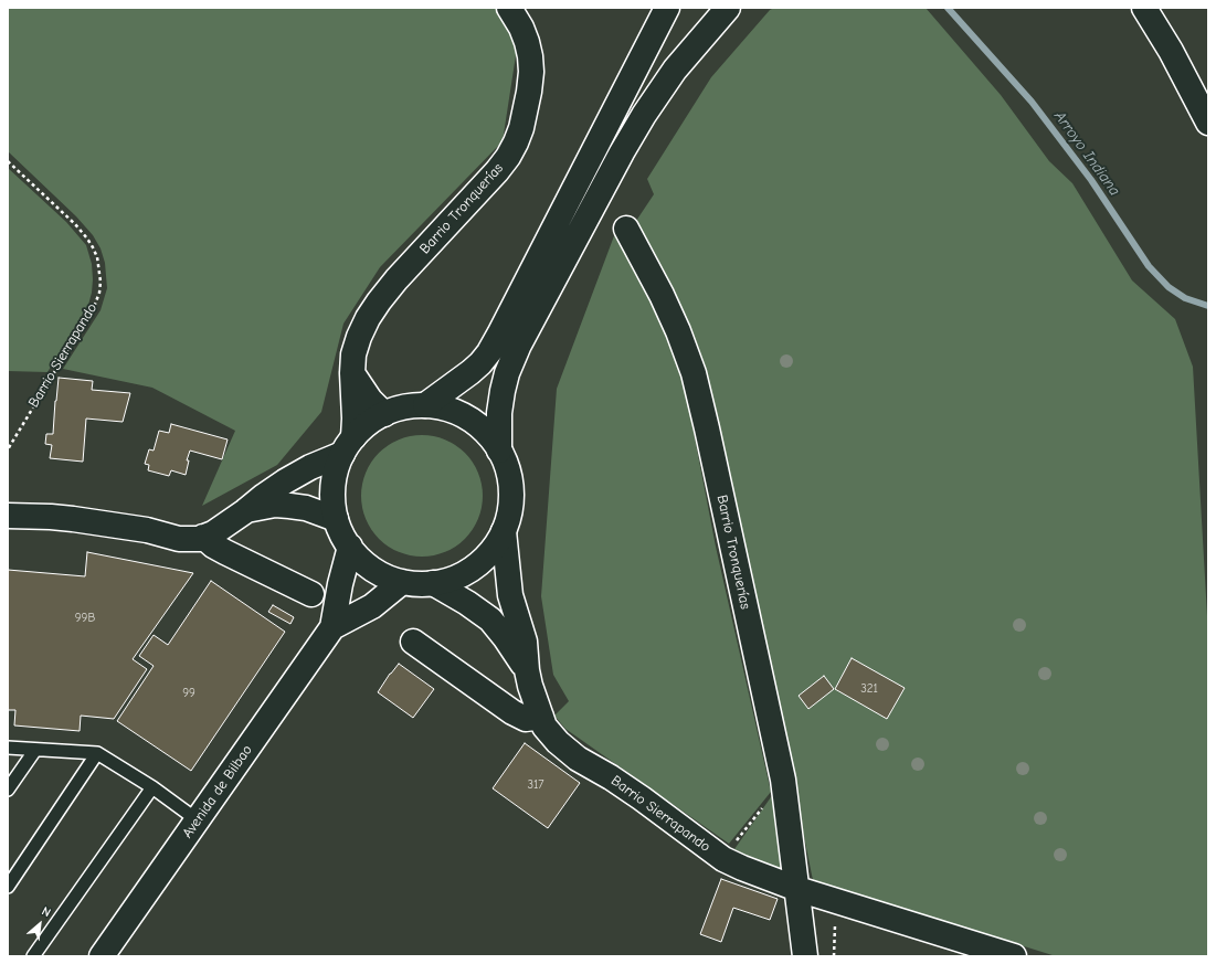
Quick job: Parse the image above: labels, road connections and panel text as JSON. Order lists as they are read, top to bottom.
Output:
{
  "streets": {
    "main road": ["Barrio Tronquerías", "Barrio Sierrapando", "Avenida de Bilbao"]
  },
  "crossings": [
    ["Barrio Tronquerías", "Barrio Sierrapando"]
  ],
  "water": ["Arroyo Indiana"],
  "house_numbers": [
    "99B",
    "321",
    "99",
    "317"
  ],
  "north": "top right"
}
